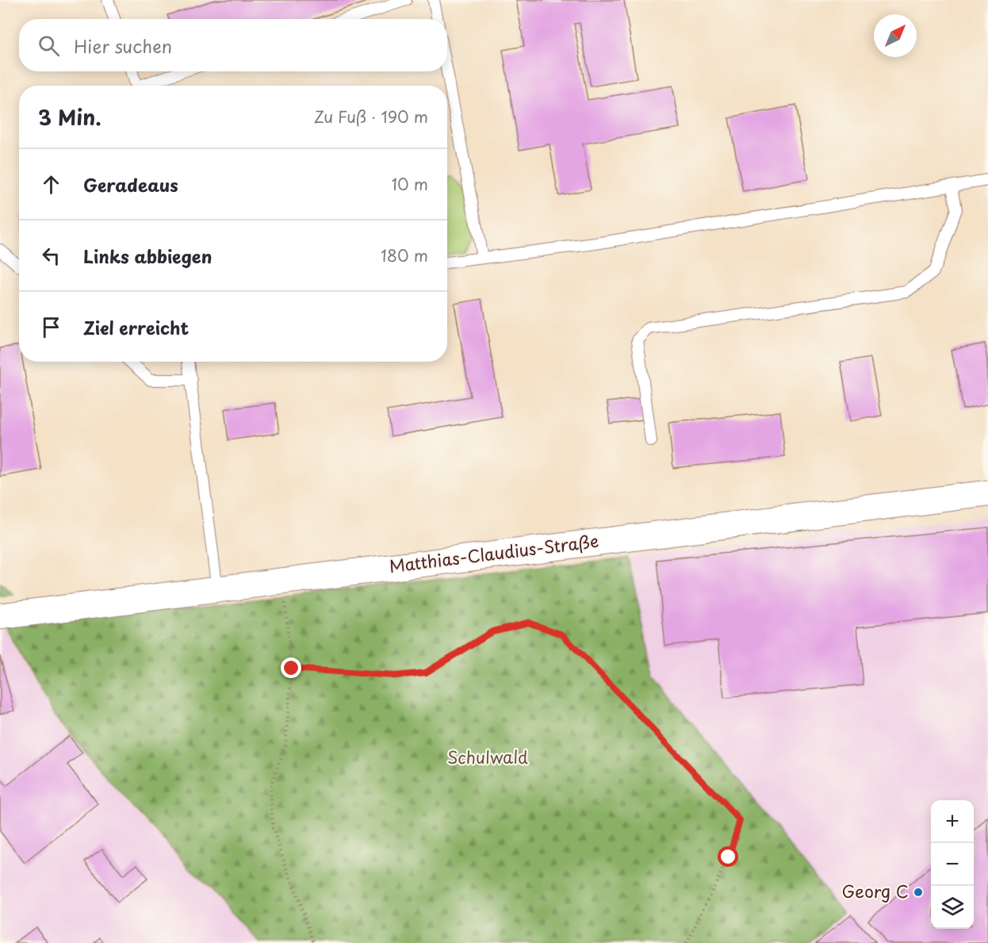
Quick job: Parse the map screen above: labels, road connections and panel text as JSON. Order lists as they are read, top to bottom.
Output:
{
  "streets": {
    "street": ["Matthias-Claudius-Straße"]
  },
  "parks": ["Schulwald"],
  "places": ["Georg C"],
  "north": "top right",
  "page": {
    "search": "Hier suchen",
    "heading": ["3 Min.", "Zu Fuß · 190 m"],
    "list": [
      ["Geradeaus", "10 m"],
      ["Links abbiegen", "180 m"],
      "Ziel erreicht"
    ],
    "map_buttons": ["+", "−"]
  }
}
